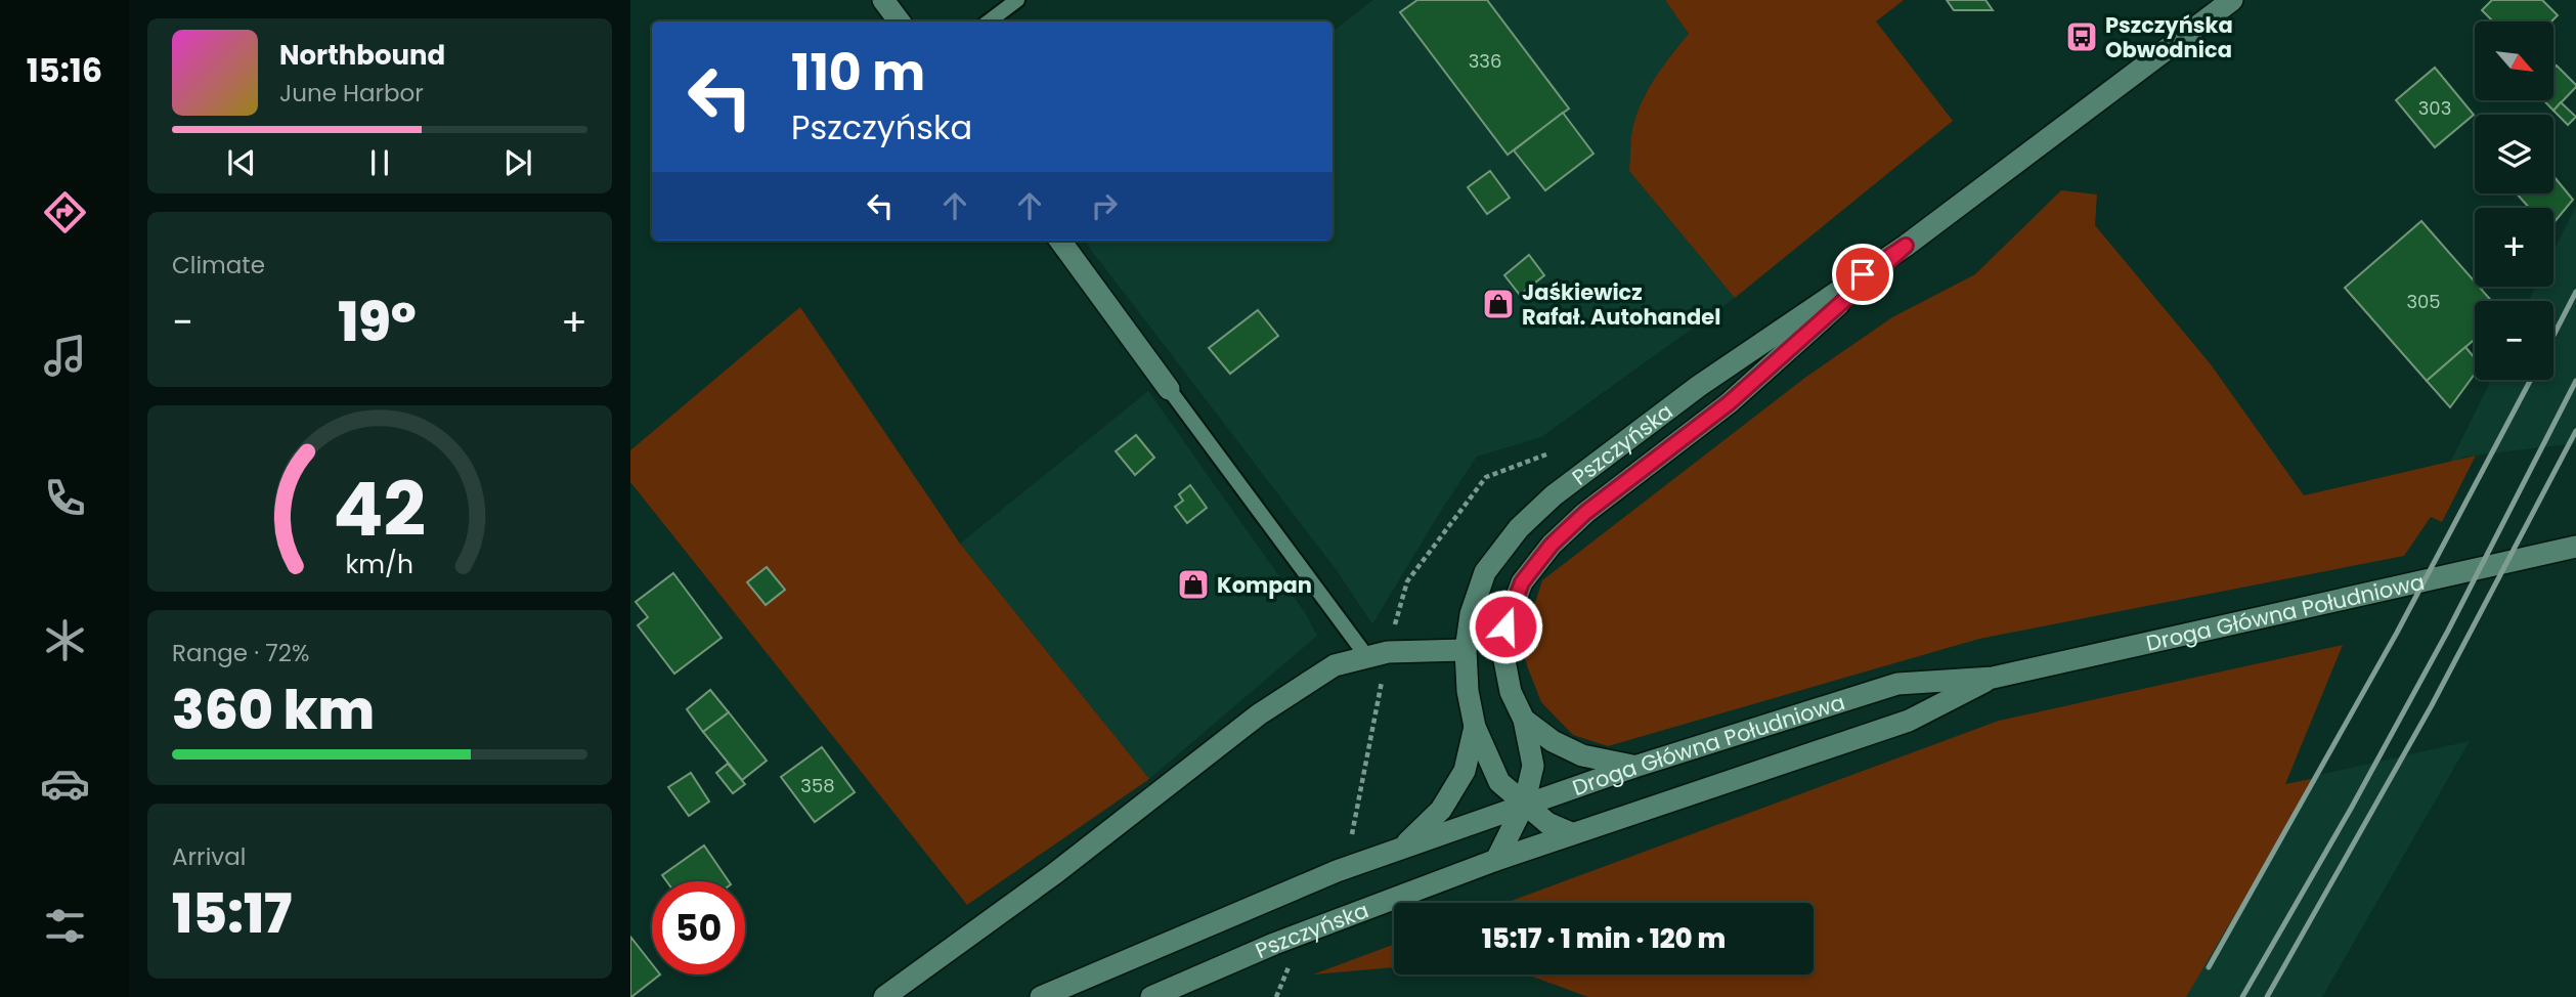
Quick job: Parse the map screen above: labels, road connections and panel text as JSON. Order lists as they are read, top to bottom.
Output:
{
  "streets": {
    "main road": ["Pszczyńska", "Droga Główna Południowa"]
  },
  "crossings": [
    ["Pszczyńska", "Droga Główna Południowa"]
  ],
  "places": {
    "bus stop": ["Pszczyńska Obwodnica"],
    "shop": ["Jaśkiewicz Rafał. Autohandel", "Kompan"]
  },
  "house_numbers": [
    "336",
    "303",
    "305",
    "358"
  ],
  "north": "bottom right",
  "page": {
    "tabs": "15:16",
    "map_buttons": ["+", "−"],
    "turn": ["110 m", "Pszczyńska"],
    "song": ["Northbound", "June Harbor"],
    "tile": [
      "Climate",
      ["Range · 72%", "360 km"],
      ["Arrival", "15:17"]
    ],
    "heat": ["−", "19°", "+"],
    "limit": "50",
    "trip": "15:17 · 1 min · 120 m",
    "gauge": ["42", "km/h"]
  }
}
